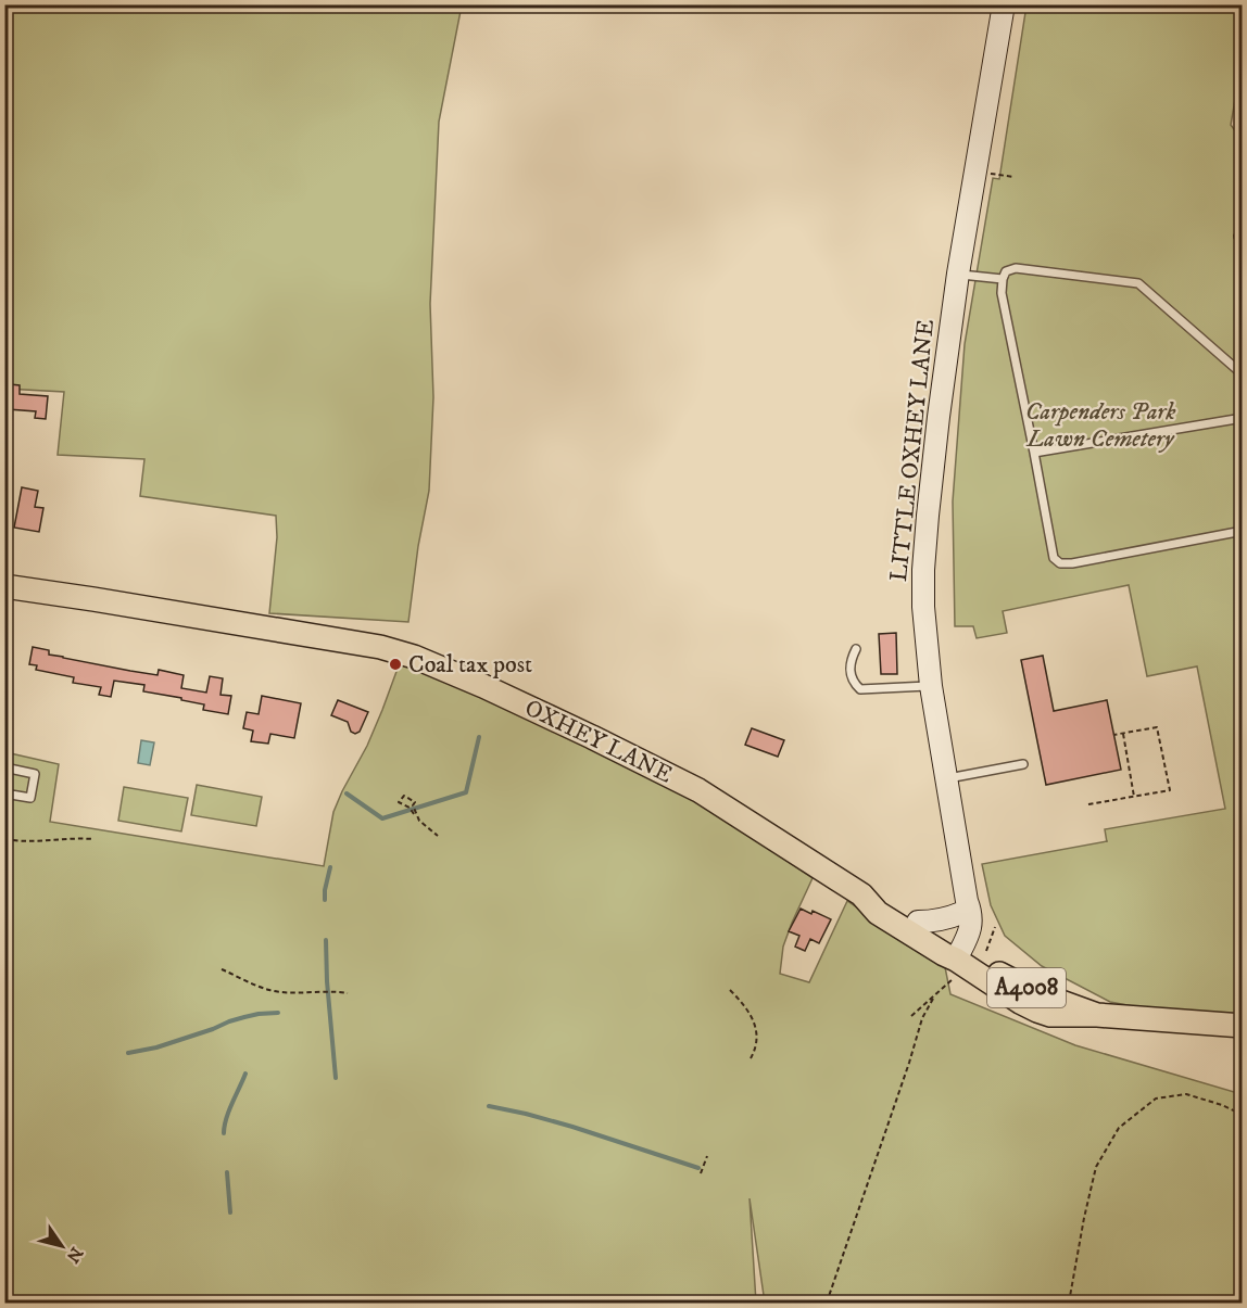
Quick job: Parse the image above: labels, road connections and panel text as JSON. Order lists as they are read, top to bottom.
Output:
{
  "streets": {
    "main road": ["LITTLE OXHEY LANE", "OXHEY LANE", "A4008"]
  },
  "crossings": [
    ["LITTLE OXHEY LANE", "OXHEY LANE"]
  ],
  "parks": ["Carpenders Park Lawn Cemetery"],
  "places": ["Coal tax post"],
  "north": "bottom right"
}
